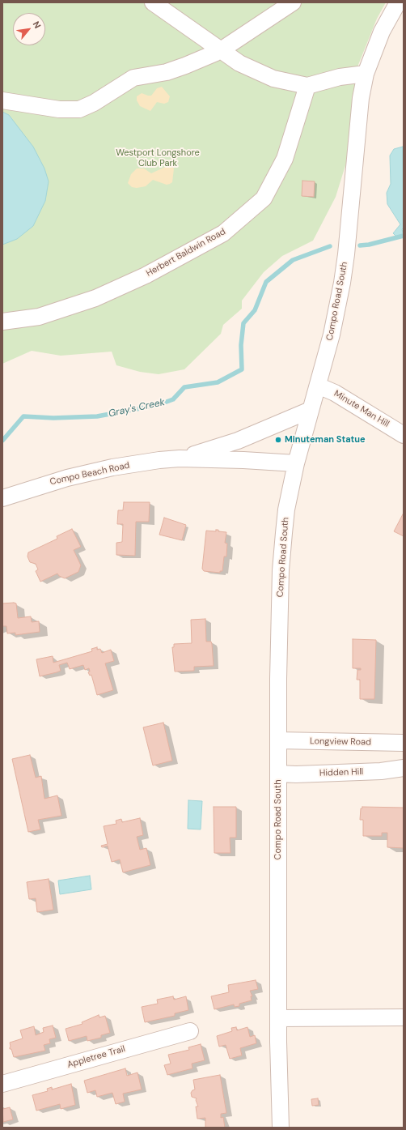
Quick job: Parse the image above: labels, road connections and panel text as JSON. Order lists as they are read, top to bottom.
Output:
{
  "streets": {
    "street": [
      "Herbert Baldwin Road",
      "Compo Road South",
      "Minute Man Hill",
      "Compo Beach Road",
      "Longview Road",
      "Hidden Hill",
      "Appletree Trail"
    ]
  },
  "crossings": [
    ["Compo Road South", "Minute Man Hill"],
    ["Compo Road South", "Compo Beach Road"],
    ["Compo Road South", "Longview Road"],
    ["Compo Road South", "Hidden Hill"]
  ],
  "water": ["Gray's Creek"],
  "parks": ["Westport Longshore Club Park"],
  "places": ["Minuteman Statue"],
  "north": "top right"
}
